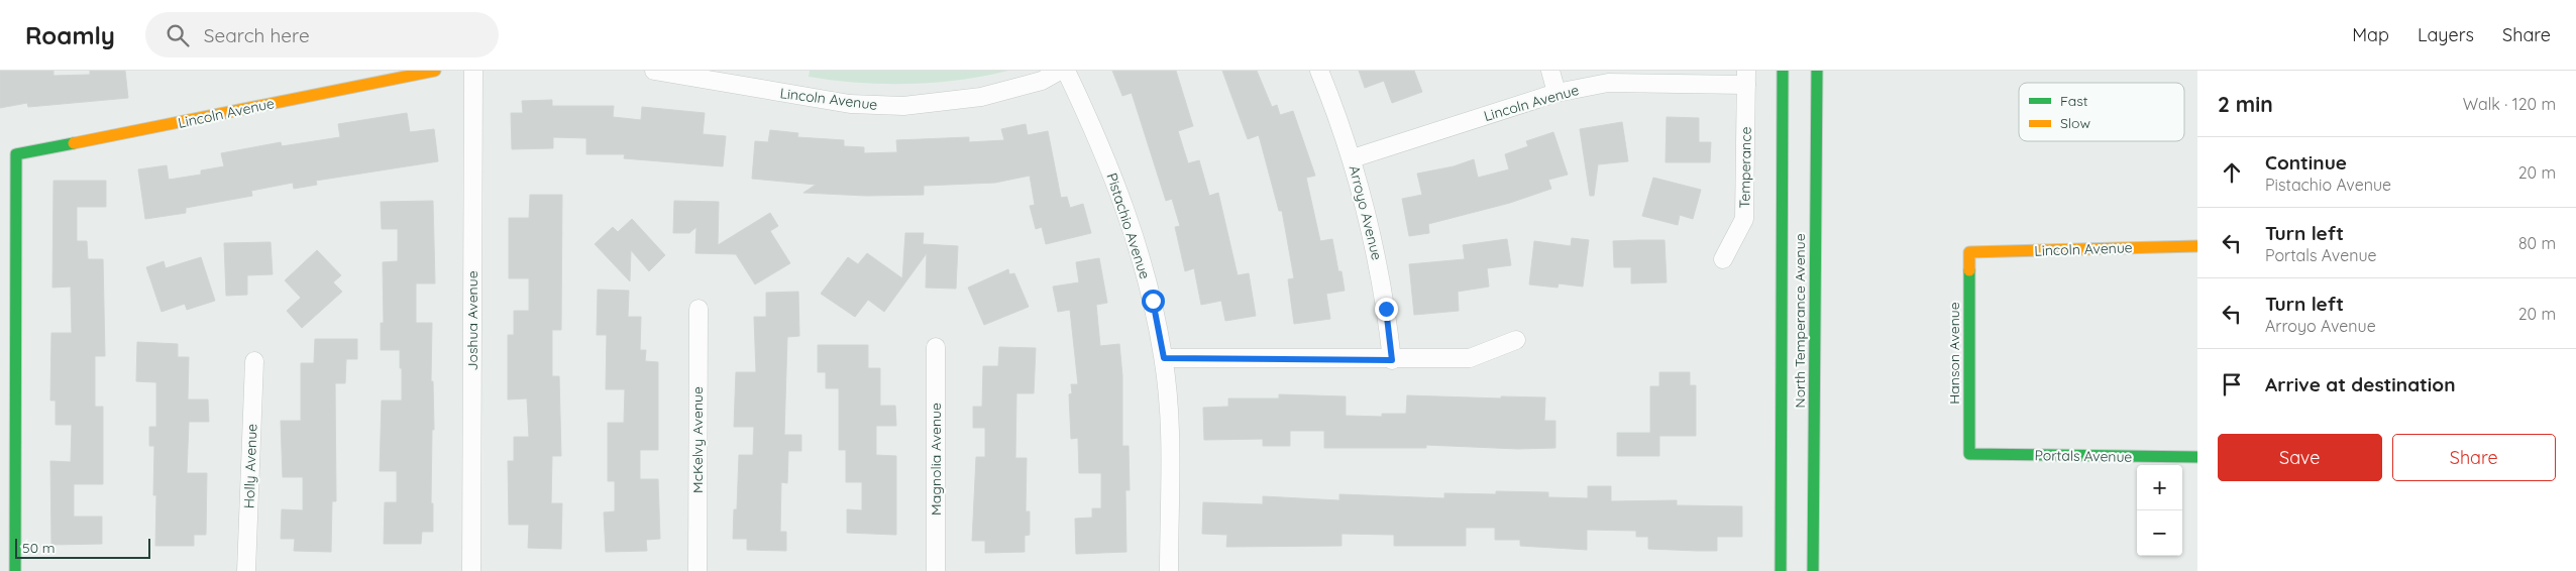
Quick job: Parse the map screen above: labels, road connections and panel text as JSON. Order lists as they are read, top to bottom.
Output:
{
  "streets": {
    "street": [
      "Lincoln Avenue",
      "Temperance",
      "Arroyo Avenue",
      "Pistachio Avenue",
      "Joshua Avenue",
      "North Temperance Avenue",
      "Hanson Avenue",
      "McKelvy Avenue",
      "Portals Avenue",
      "Magnolia Avenue",
      "Holly Avenue"
    ]
  },
  "crossings": [
    ["Lincoln Avenue", "Temperance"],
    ["Lincoln Avenue", "Arroyo Avenue"],
    ["Lincoln Avenue", "Hanson Avenue"],
    ["Hanson Avenue", "Portals Avenue"]
  ],
  "legend": ["Fast", "Slow"],
  "scale_bar": "50 m",
  "page": {
    "header": "Roamly",
    "search": "Search here",
    "nav": ["Map", "Layers", "Share"],
    "heading": ["2 min", "Walk · 120 m"],
    "list": [
      ["Continue", "Pistachio Avenue", "20 m"],
      ["Turn left", "Portals Avenue", "80 m"],
      ["Turn left", "Arroyo Avenue", "20 m"],
      "Arrive at destination"
    ],
    "buttons": ["Save", "Share"],
    "map_buttons": ["+", "−"],
    "scale": "50 m"
  }
}
